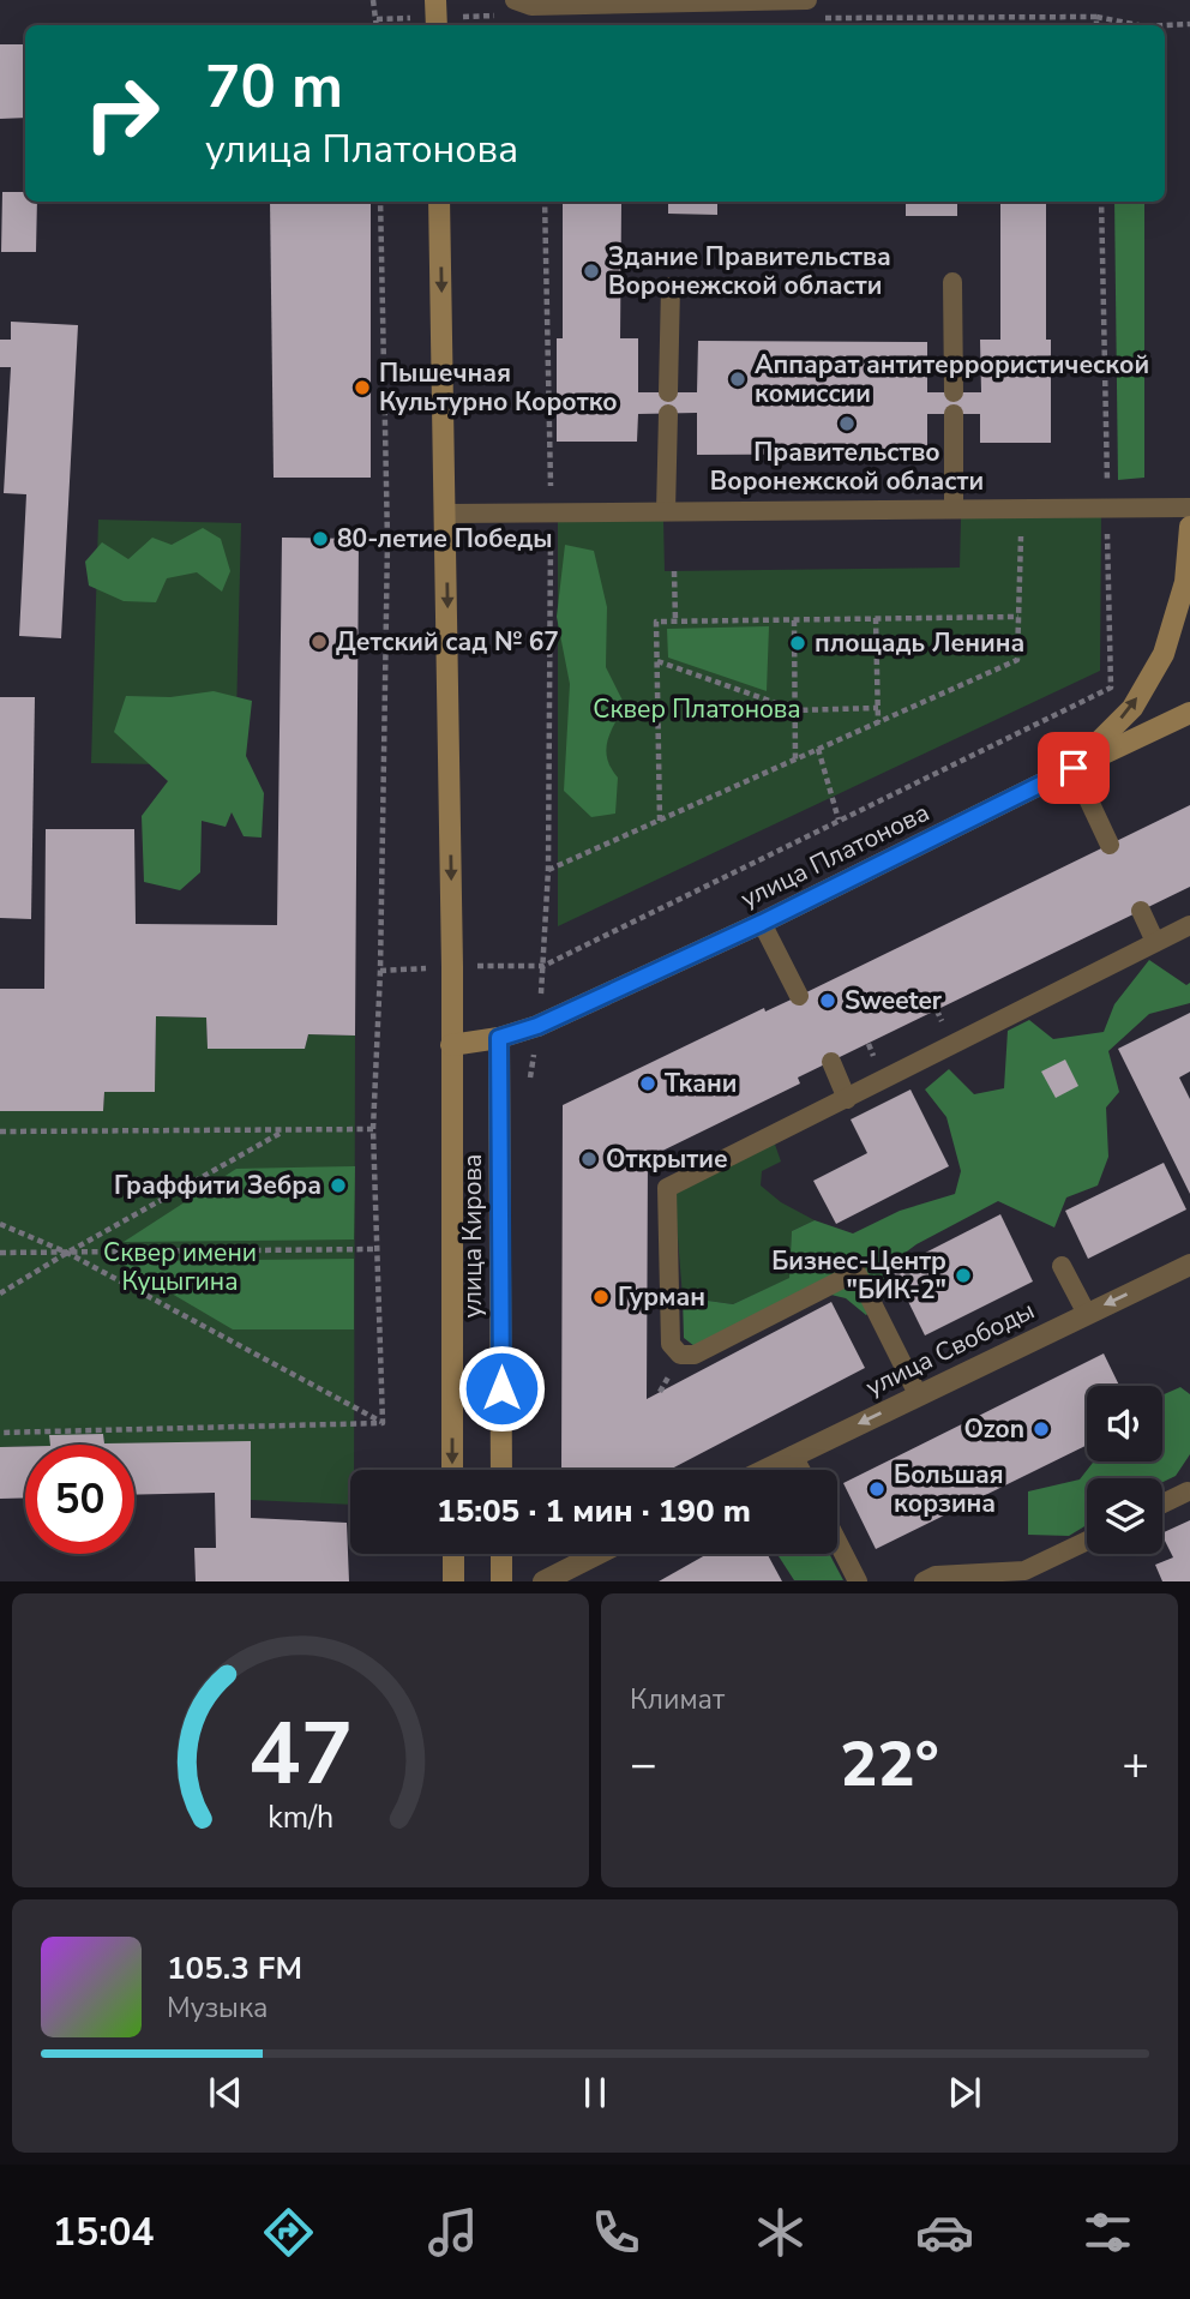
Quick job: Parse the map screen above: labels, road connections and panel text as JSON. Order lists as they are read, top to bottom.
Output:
{
  "streets": {
    "main road": ["улица Платонова", "улица Кирова"],
    "street": ["улица Свободы"]
  },
  "crossings": [
    ["улица Платонова", "улица Кирова"]
  ],
  "one_way": ["улица Свободы"],
  "parks": ["Сквер Платонова", "Сквер имени Куцыгина"],
  "places": [
    "Здание Правительства Воронежской области",
    "Аппарат антитеррористической комиссии",
    "Пышечная Культурно Коротко",
    "Правительство Воронежской области",
    "80-летие Победы",
    "Детский сад № 67",
    "площадь Ленина",
    "Sweeter",
    "Ткани",
    "Открытие",
    "Граффити Зебра",
    "Бизнес-Центр \"БИК-2\"",
    "Гурман",
    "Ozon",
    "Большая корзина"
  ],
  "page": {
    "turn": ["70 m", "улица Платонова"],
    "limit": "50",
    "trip": "15:05 · 1 мин · 190 m",
    "tile": "Климат",
    "heat": ["−", "22°", "+"],
    "song": ["105.3 FM", "Музыка"],
    "tabs": "15:04",
    "gauge": ["47", "km/h"]
  }
}
